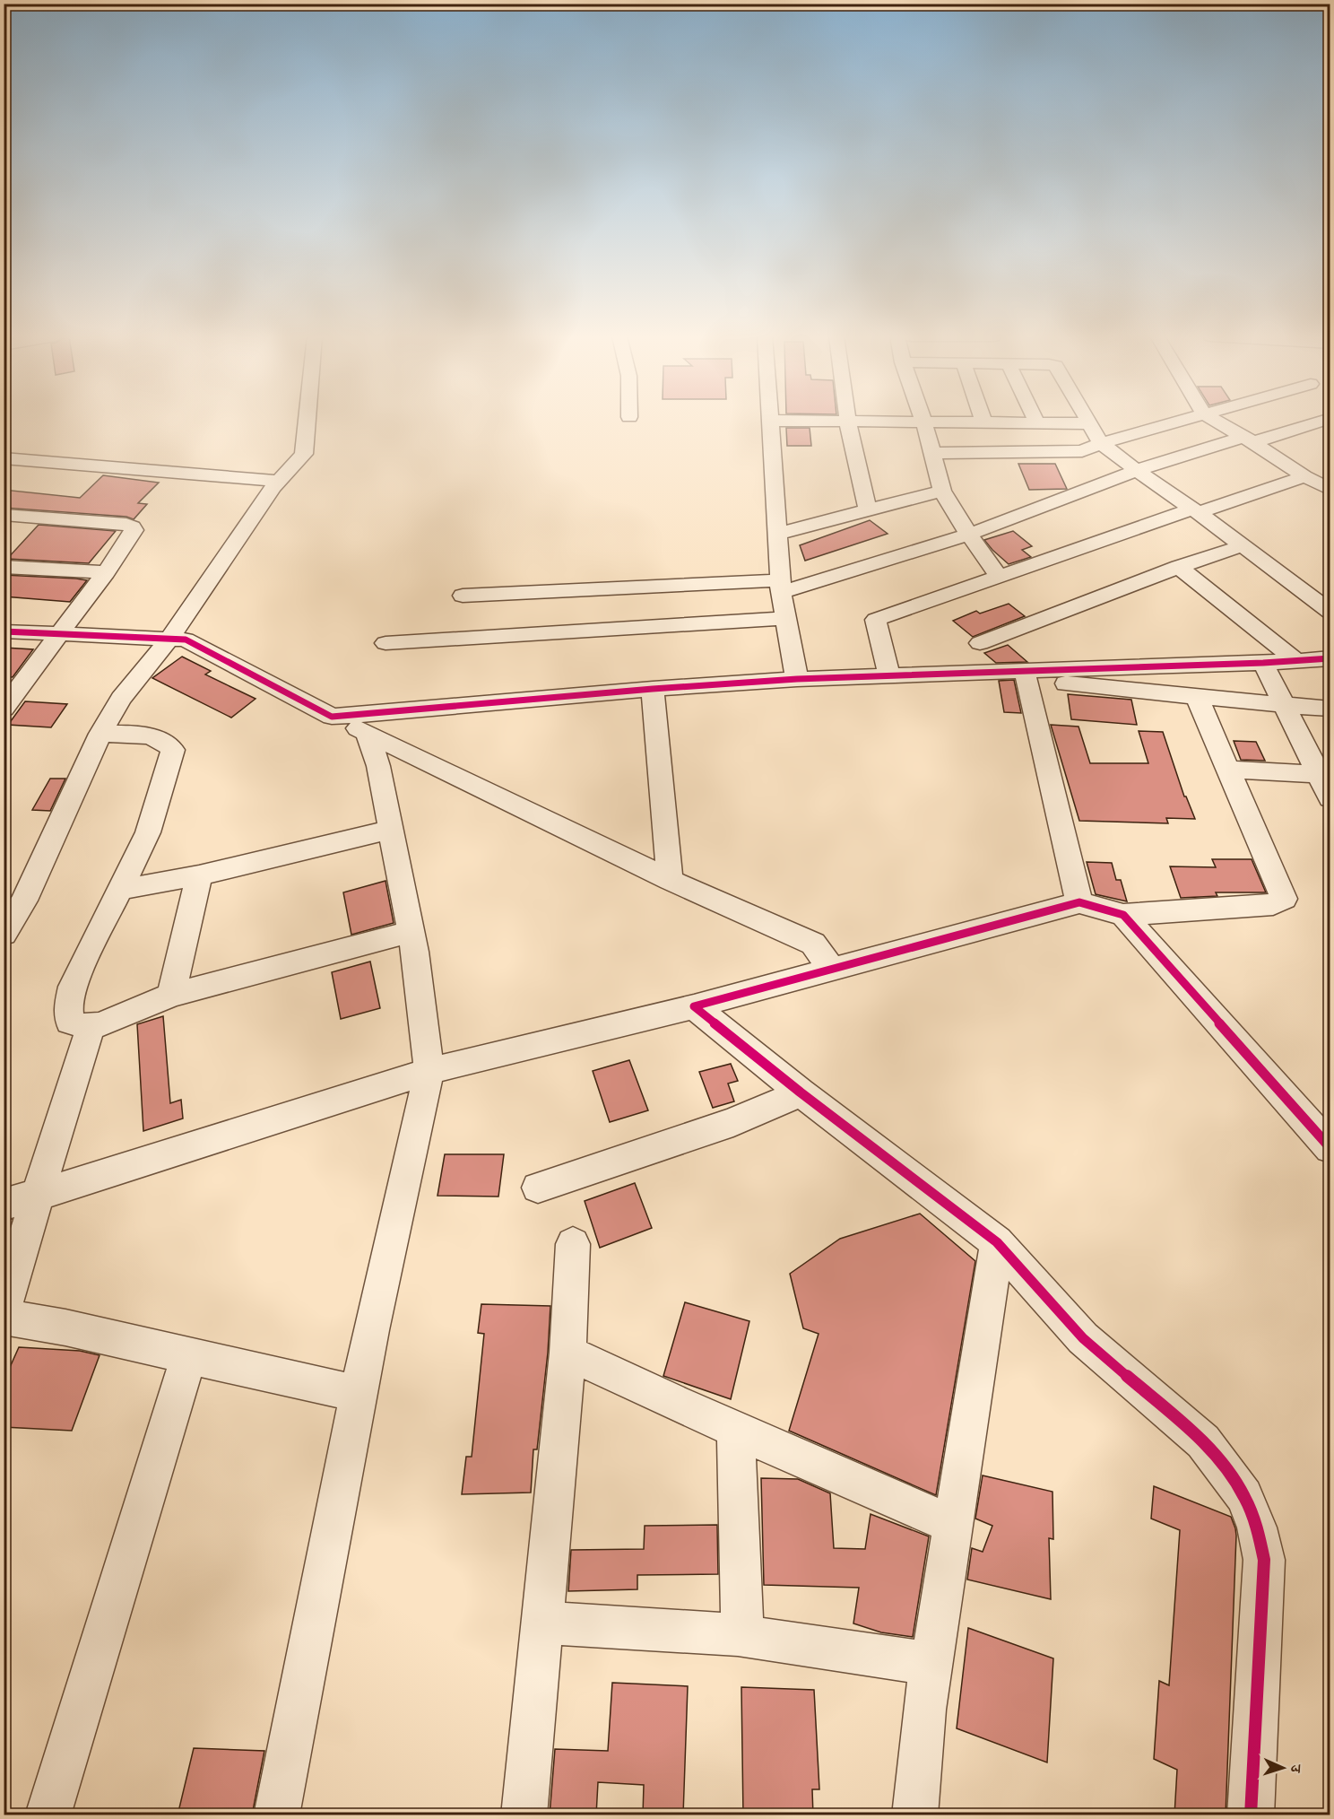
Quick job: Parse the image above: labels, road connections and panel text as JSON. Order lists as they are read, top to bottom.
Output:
{
  "north": "right"
}
